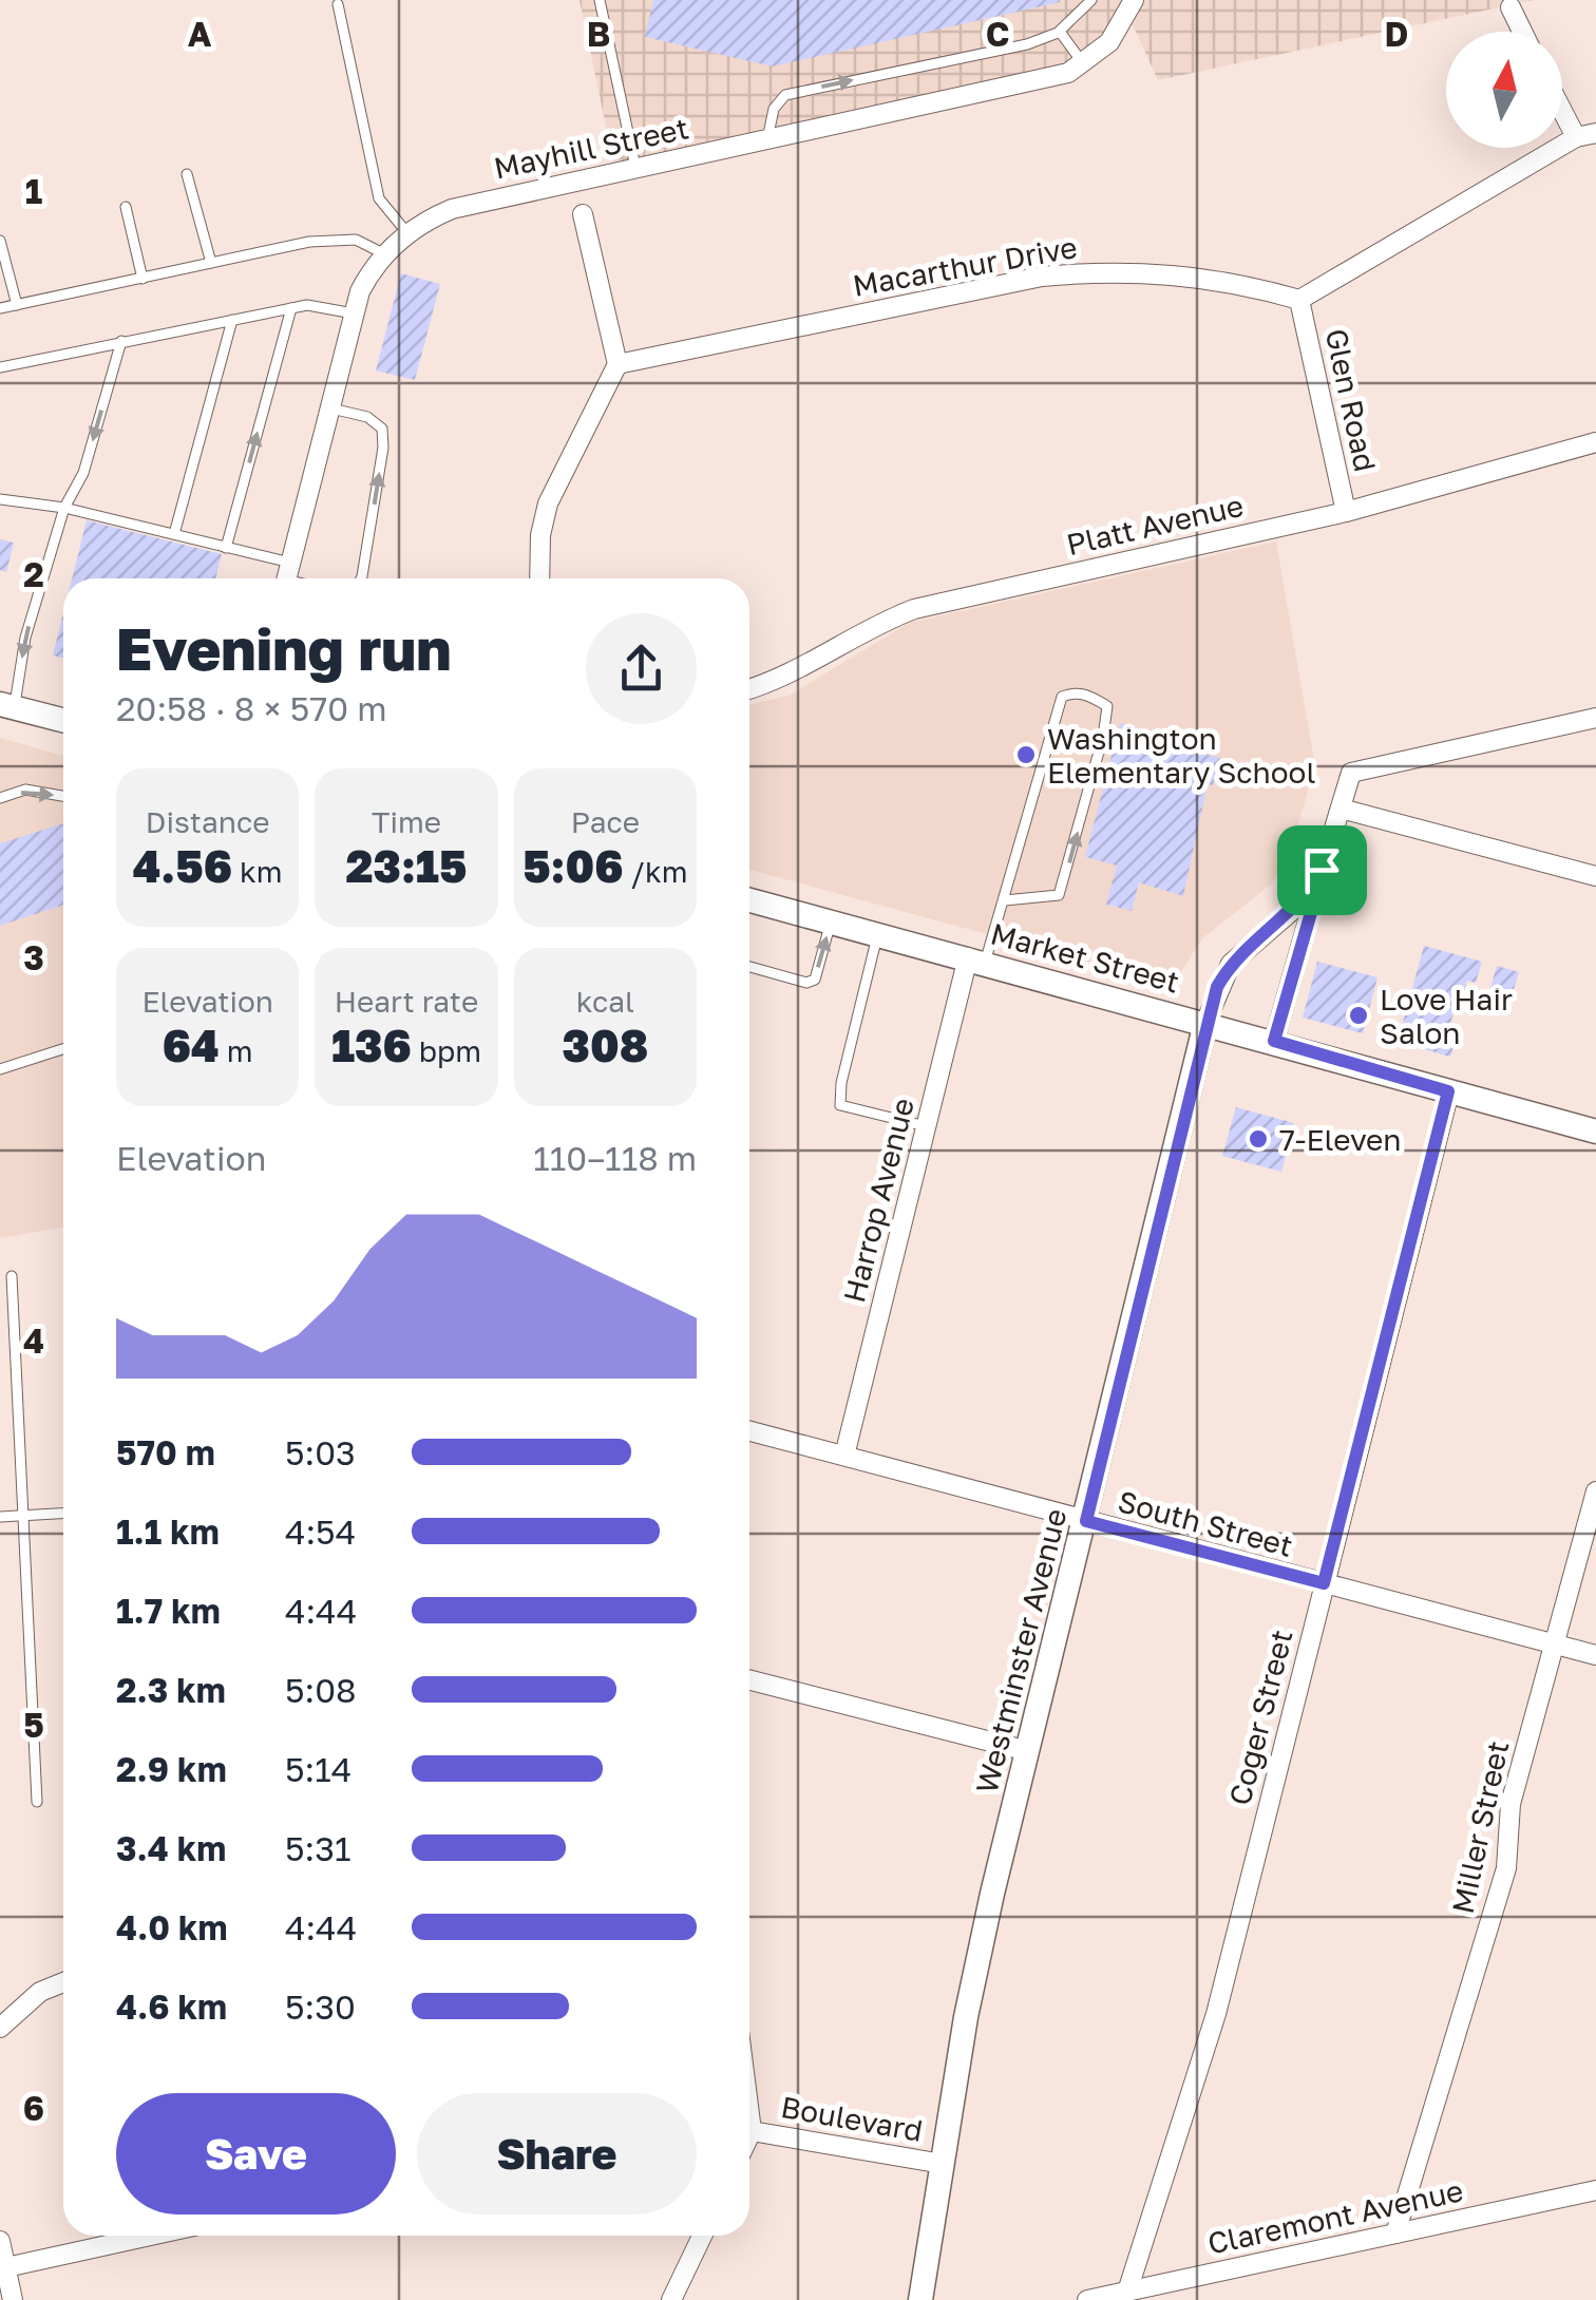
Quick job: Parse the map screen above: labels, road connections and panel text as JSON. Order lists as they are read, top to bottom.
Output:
{
  "streets": {
    "street": [
      "Mayhill Street",
      "Macarthur Drive",
      "Glen Road",
      "Platt Avenue",
      "Market Street",
      "Harrop Avenue",
      "South Street",
      "Westminster Avenue",
      "Coger Street",
      "Miller Street",
      "Boulevard",
      "Claremont Avenue"
    ]
  },
  "crossings": [
    ["Macarthur Drive", "Glen Road"],
    ["Glen Road", "Platt Avenue"],
    ["Market Street", "Harrop Avenue"],
    ["Market Street", "Westminster Avenue"],
    ["Market Street", "Coger Street"],
    ["Harrop Avenue", "South Street"],
    ["South Street", "Westminster Avenue"],
    ["South Street", "Coger Street"],
    ["South Street", "Miller Street"],
    ["Westminster Avenue", "Boulevard"],
    ["Coger Street", "Claremont Avenue"],
    ["Miller Street", "Claremont Avenue"]
  ],
  "places": ["Washington Elementary School", "Love Hair Salon", "7-Eleven"],
  "north": "top",
  "page": {
    "heading": ["Evening run", "20:58 · 8 × 570 m"],
    "stats": [
      ["Distance", "4.56 km"],
      ["Time", "23:15"],
      ["Pace", "5:06 /km"],
      ["Elevation", "64 m"],
      ["Heart rate", "136 bpm"],
      ["kcal", "308"]
    ],
    "chart": ["Elevation", "110–118 m"],
    "list": [
      {
        "name": "570 m",
        "note": "5:03"
      },
      {
        "name": "1.1 km",
        "note": "4:54"
      },
      {
        "name": "1.7 km",
        "note": "4:44"
      },
      {
        "name": "2.3 km",
        "note": "5:08"
      },
      {
        "name": "2.9 km",
        "note": "5:14"
      },
      {
        "name": "3.4 km",
        "note": "5:31"
      },
      {
        "name": "4.0 km",
        "note": "4:44"
      },
      {
        "name": "4.6 km",
        "note": "5:30"
      }
    ],
    "buttons": ["Save", "Share"]
  },
  "grid": {
    "columns": [
      "A",
      "B",
      "C",
      "D"
    ],
    "rows": [
      "1",
      "2",
      "3",
      "4",
      "5",
      "6"
    ]
  }
}
